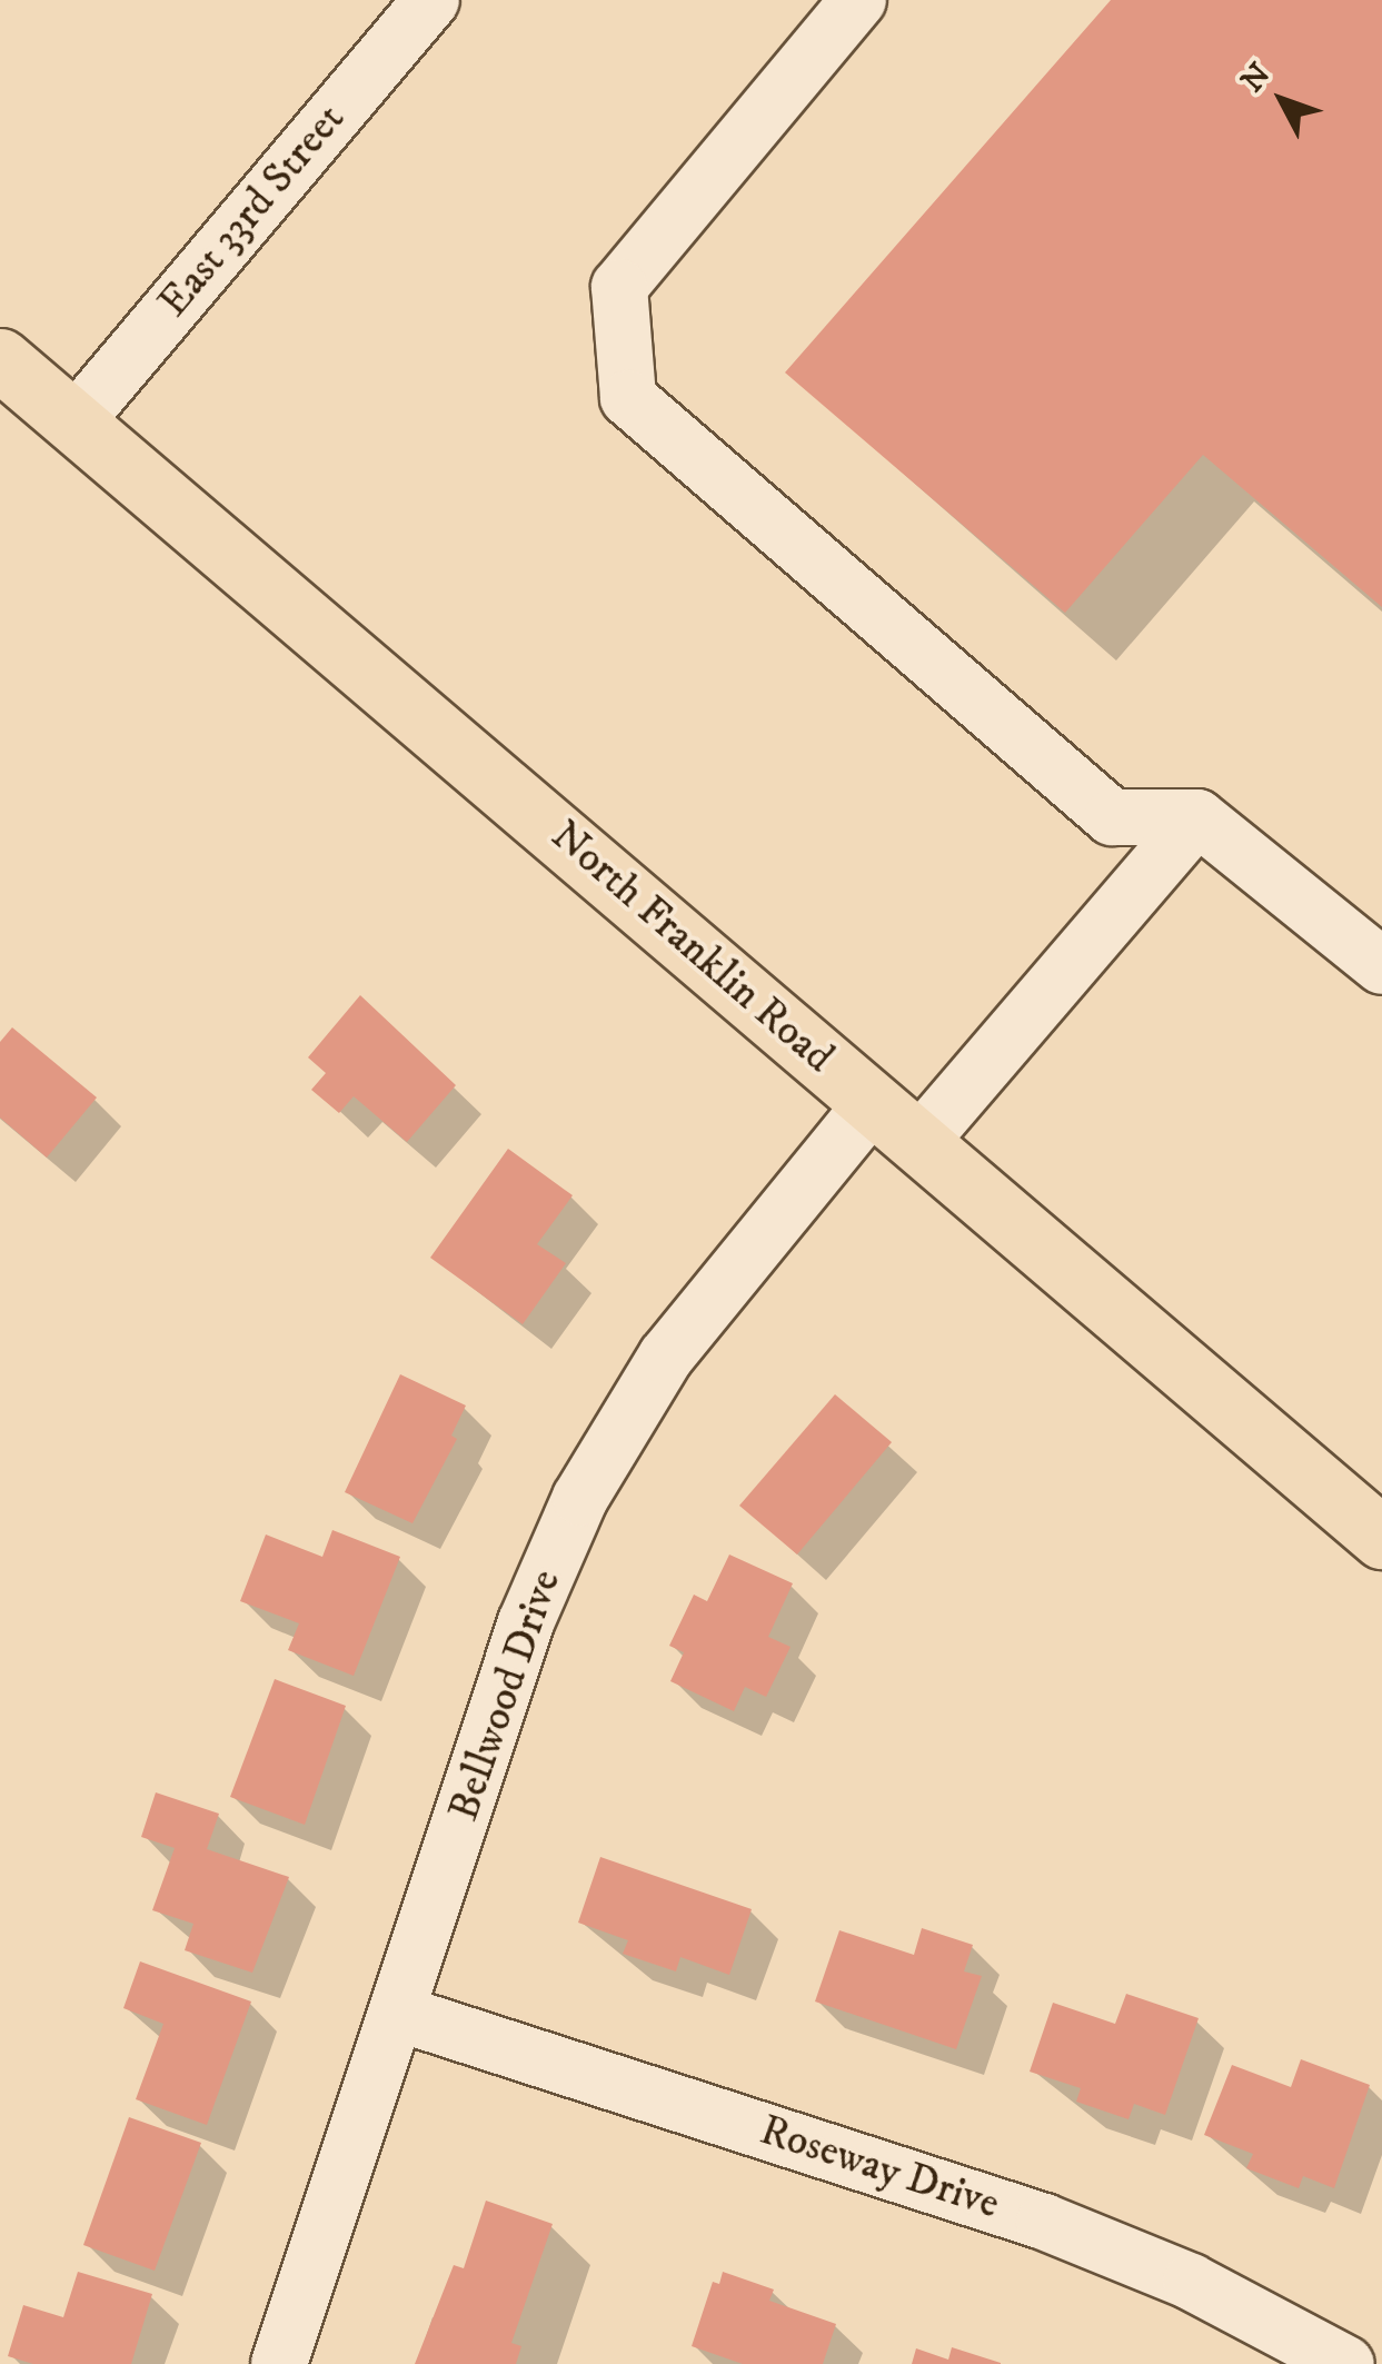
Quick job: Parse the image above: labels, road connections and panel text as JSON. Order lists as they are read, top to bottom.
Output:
{
  "streets": {
    "main road": ["North Franklin Road"],
    "street": ["East 33rd Street", "Bellwood Drive", "Roseway Drive"]
  },
  "crossings": [
    ["East 33rd Street", "North Franklin Road"],
    ["North Franklin Road", "Bellwood Drive"],
    ["Bellwood Drive", "Roseway Drive"]
  ],
  "north": "top left"
}
